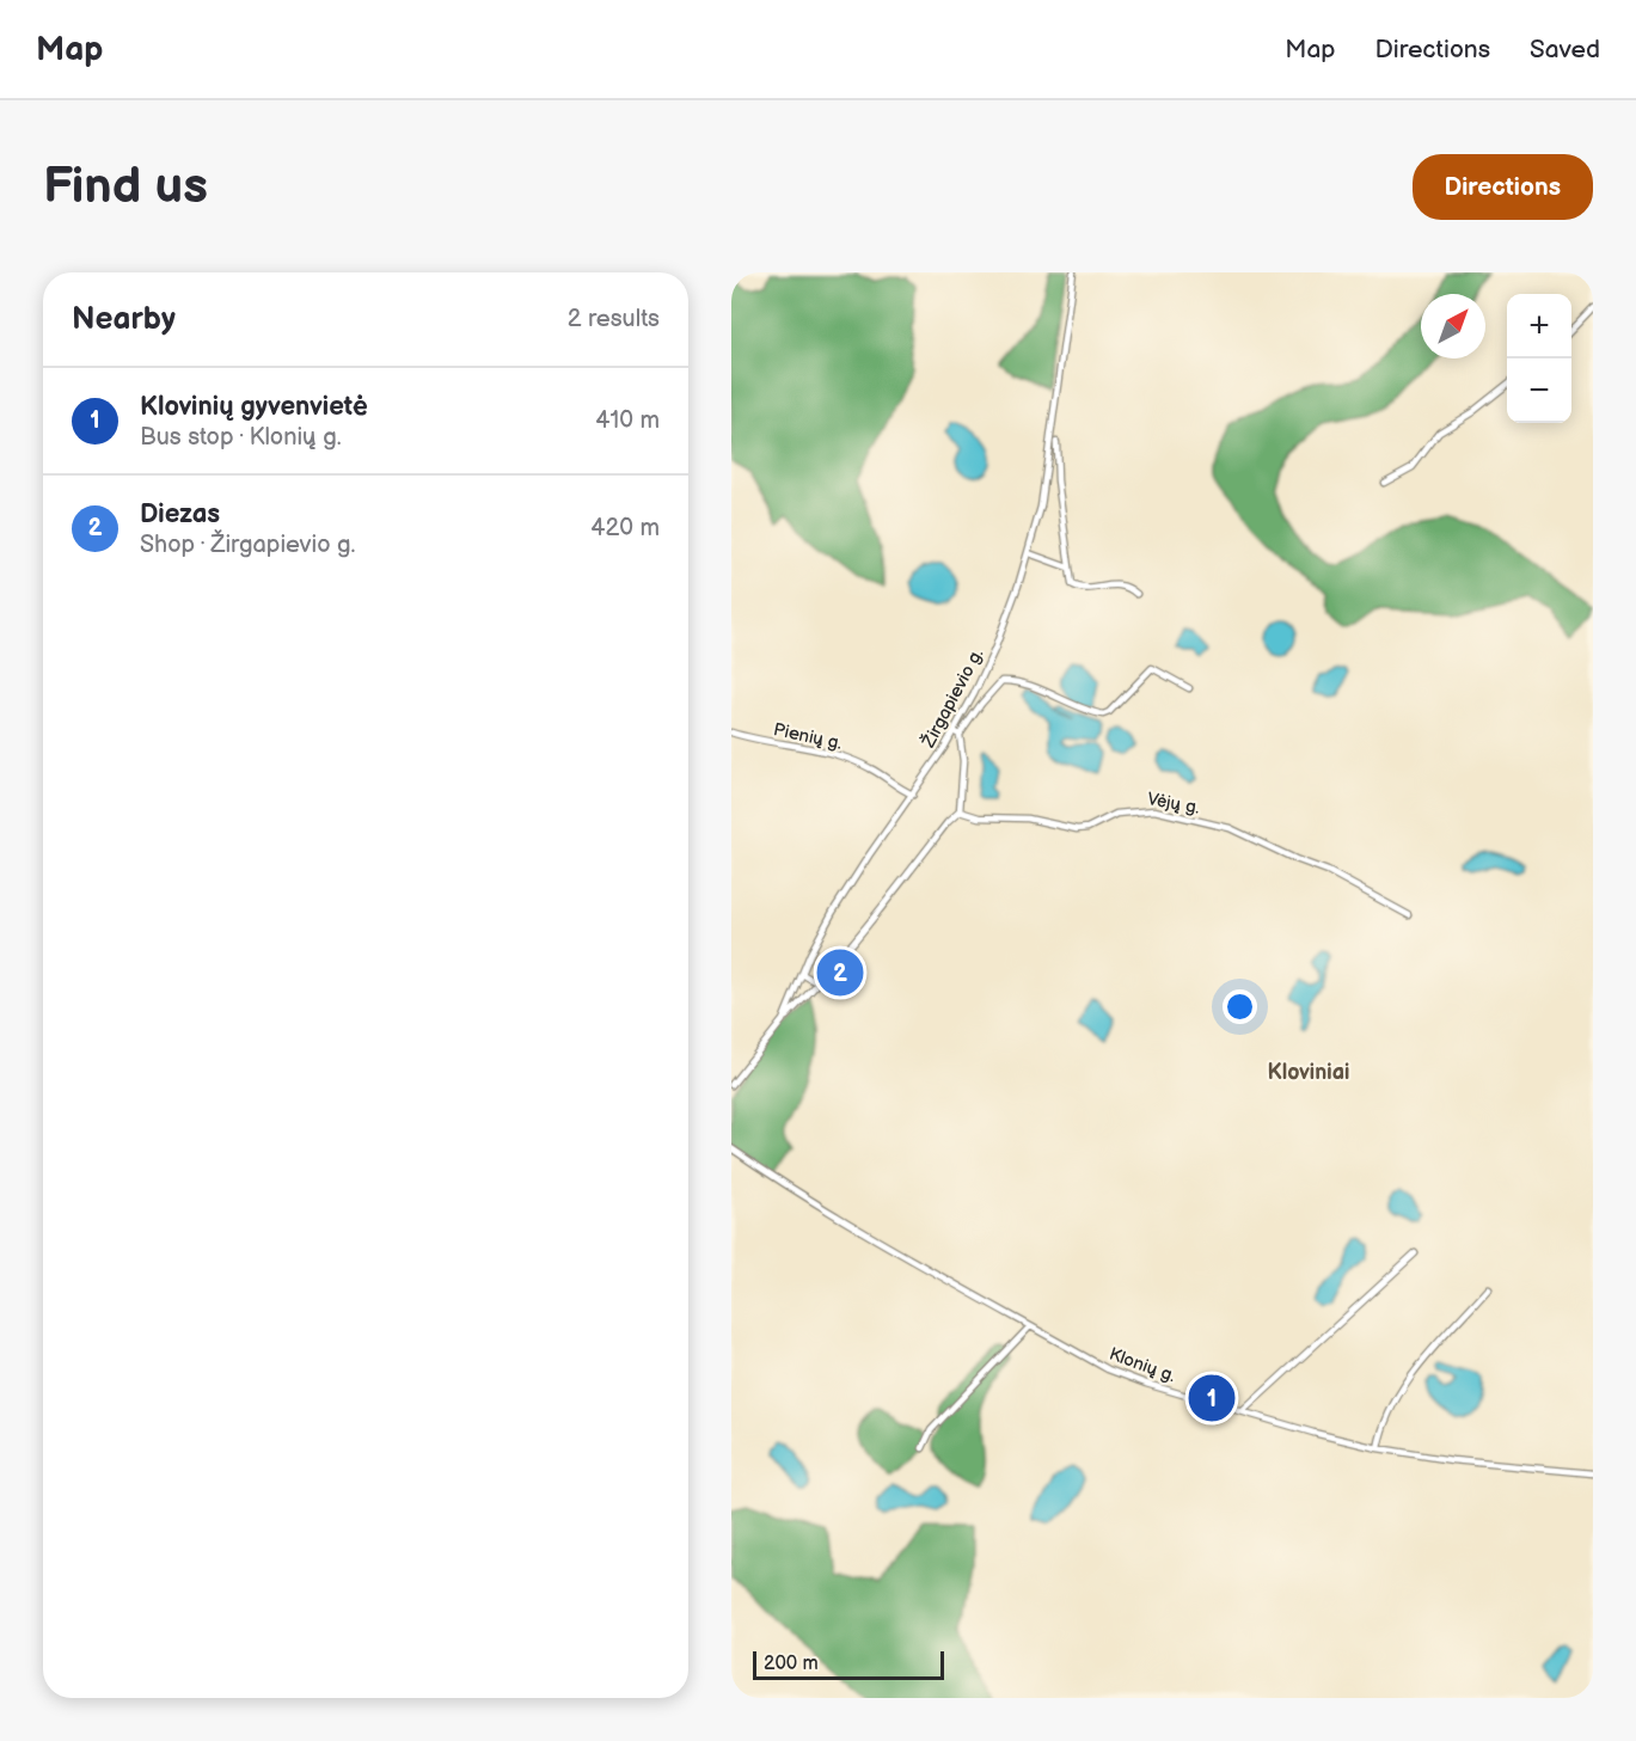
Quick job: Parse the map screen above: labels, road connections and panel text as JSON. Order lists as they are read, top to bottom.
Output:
{
  "streets": {
    "street": [
      "Žirgapievio g.",
      "Pienių g.",
      "Vėjų g.",
      "Klonių g."
    ]
  },
  "crossings": [
    ["Žirgapievio g.", "Pienių g."]
  ],
  "districts": ["Kloviniai"],
  "scale_bar": "200 m",
  "north": "top right",
  "page": {
    "header": "Map",
    "nav": ["Map", "Directions", "Saved"],
    "buttons": "Directions",
    "title": "Find us",
    "heading": ["Nearby", "2 results"],
    "map_buttons": ["+", "−"],
    "list": [
      {
        "mark": "1",
        "name": "Klovinių gyvenvietė",
        "note": "Bus stop · Klonių g.",
        "value": "410 m"
      },
      {
        "mark": "2",
        "name": "Diezas",
        "note": "Shop · Žirgapievio g.",
        "value": "420 m"
      }
    ],
    "pins": ["2", "1"],
    "scale": "200 m"
  }
}
